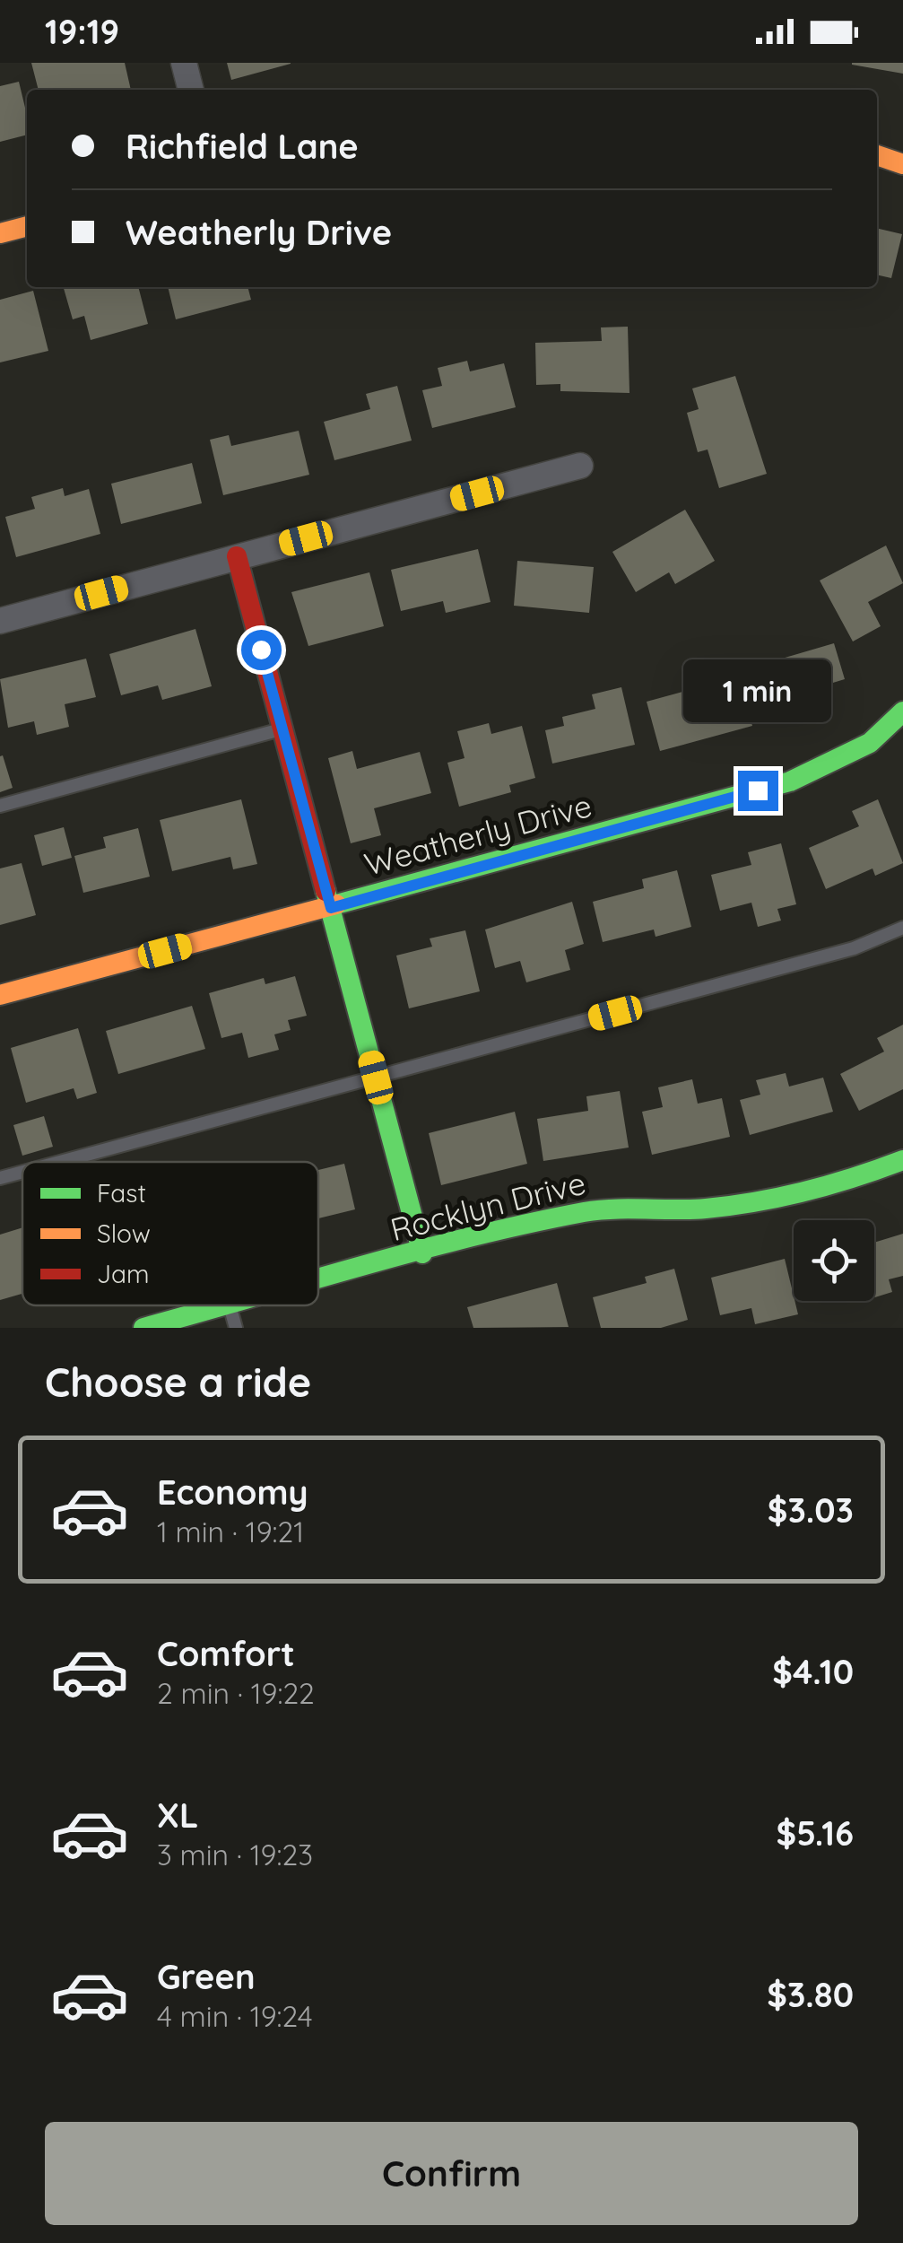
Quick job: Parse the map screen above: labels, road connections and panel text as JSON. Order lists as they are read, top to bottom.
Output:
{
  "streets": {
    "street": ["Weatherly Drive", "Rocklyn Drive"]
  },
  "legend": ["Fast", "Slow", "Jam"],
  "page": {
    "status": "19:19",
    "banner": ["Richfield Lane", "Weatherly Drive"],
    "bubble": "1 min",
    "heading": "Choose a ride",
    "list": [
      {
        "name": "Economy",
        "note": "1 min · 19:21",
        "value": "$3.03"
      },
      {
        "name": "Comfort",
        "note": "2 min · 19:22",
        "value": "$4.10"
      },
      {
        "name": "XL",
        "note": "3 min · 19:23",
        "value": "$5.16"
      },
      {
        "name": "Green",
        "note": "4 min · 19:24",
        "value": "$3.80"
      }
    ],
    "buttons": "Confirm"
  }
}
